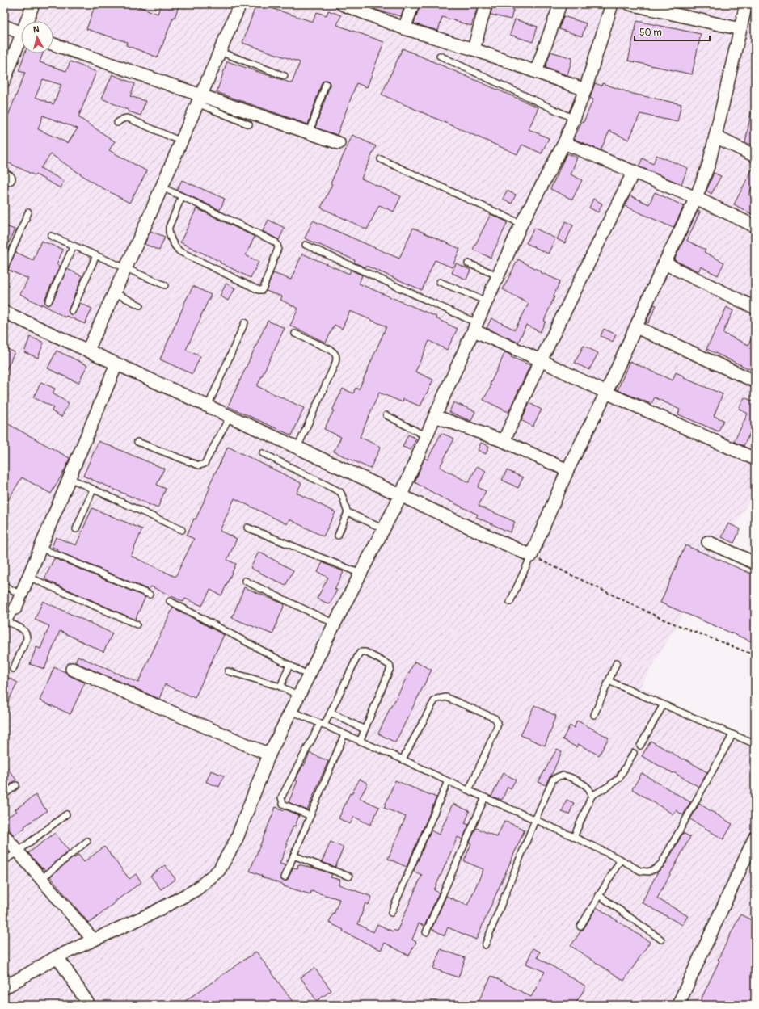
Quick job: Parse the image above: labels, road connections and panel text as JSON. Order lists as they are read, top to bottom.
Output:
{
  "scale_bar": "50 m",
  "north": "top"
}
